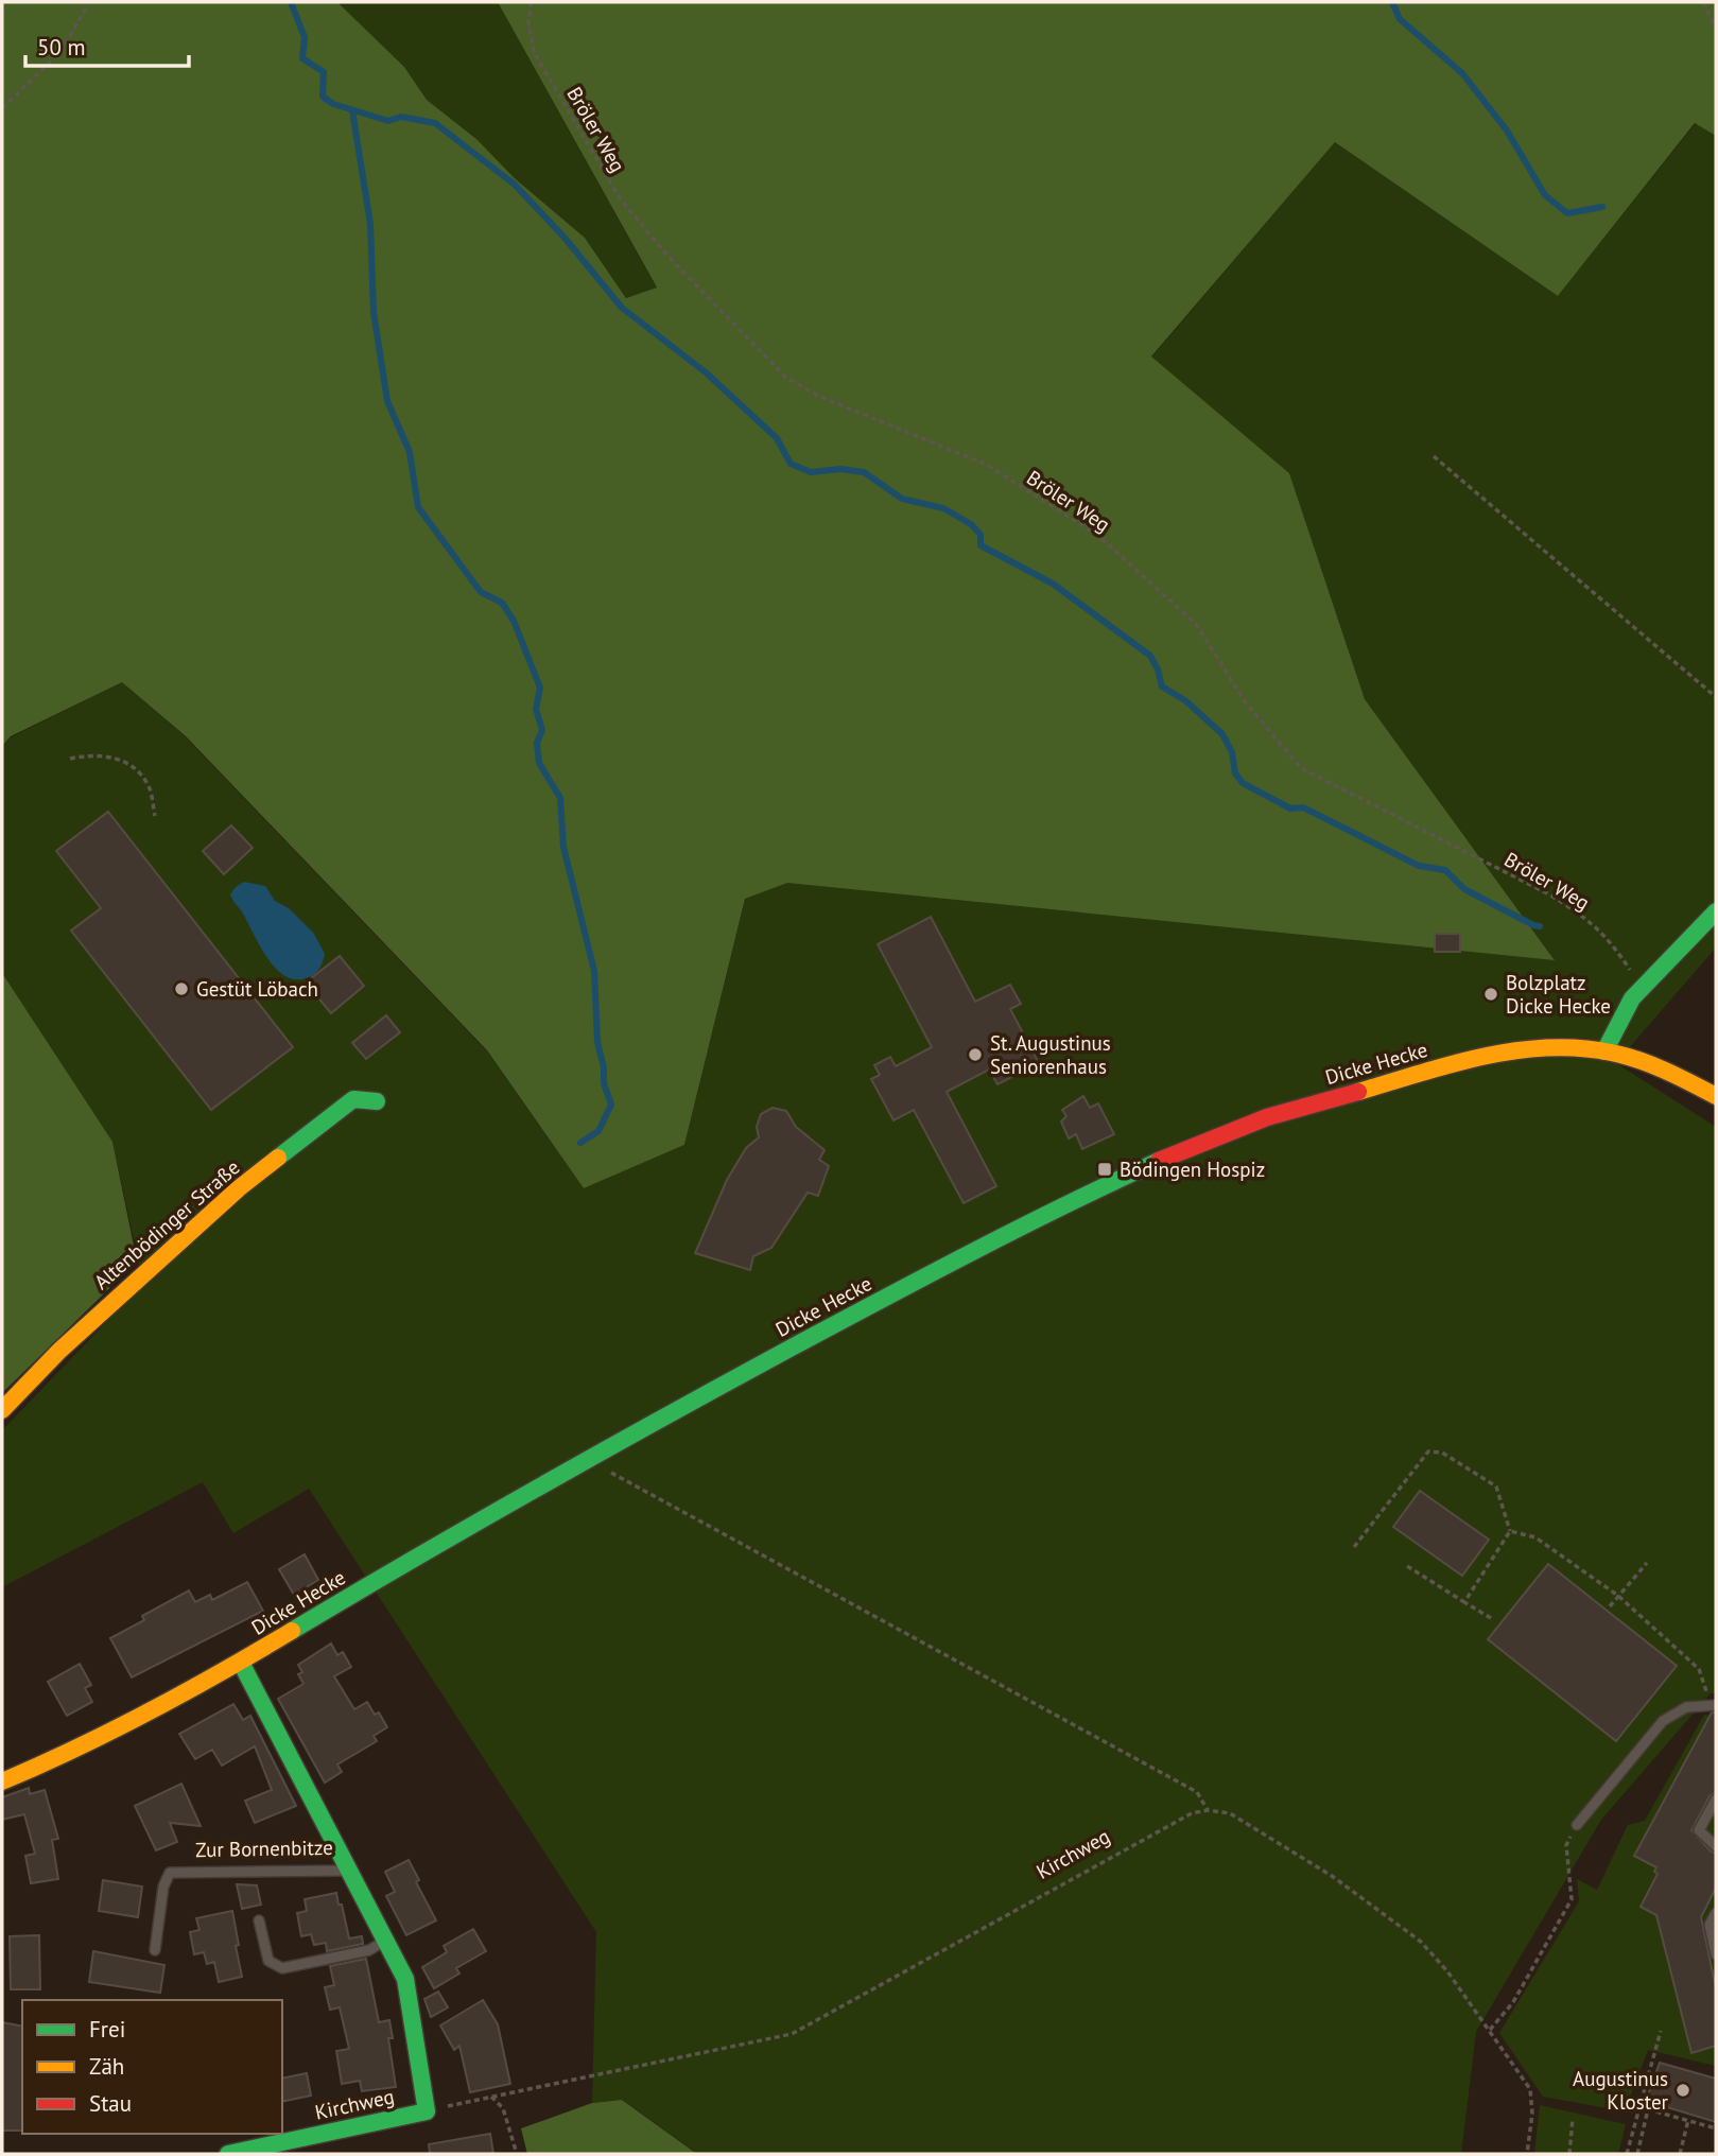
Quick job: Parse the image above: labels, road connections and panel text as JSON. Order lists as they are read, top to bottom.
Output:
{
  "streets": {
    "street": [
      "Dicke Hecke",
      "Altenbödinger Straße",
      "Zur Bornenbitze",
      "Kirchweg"
    ],
    "path": ["Bröler Weg"]
  },
  "crossings": [
    ["Dicke Hecke", "Zur Bornenbitze"],
    ["Zur Bornenbitze", "Kirchweg"]
  ],
  "places": {
    "other": [
      "Gestüt Löbach",
      "Bolzplatz Dicke Hecke",
      "St. Augustinus Seniorenhaus",
      "Augustinus Kloster"
    ],
    "transit": ["Bödingen Hospiz"]
  },
  "legend": ["Frei", "Zäh", "Stau"],
  "scale_bar": "50 m"
}
